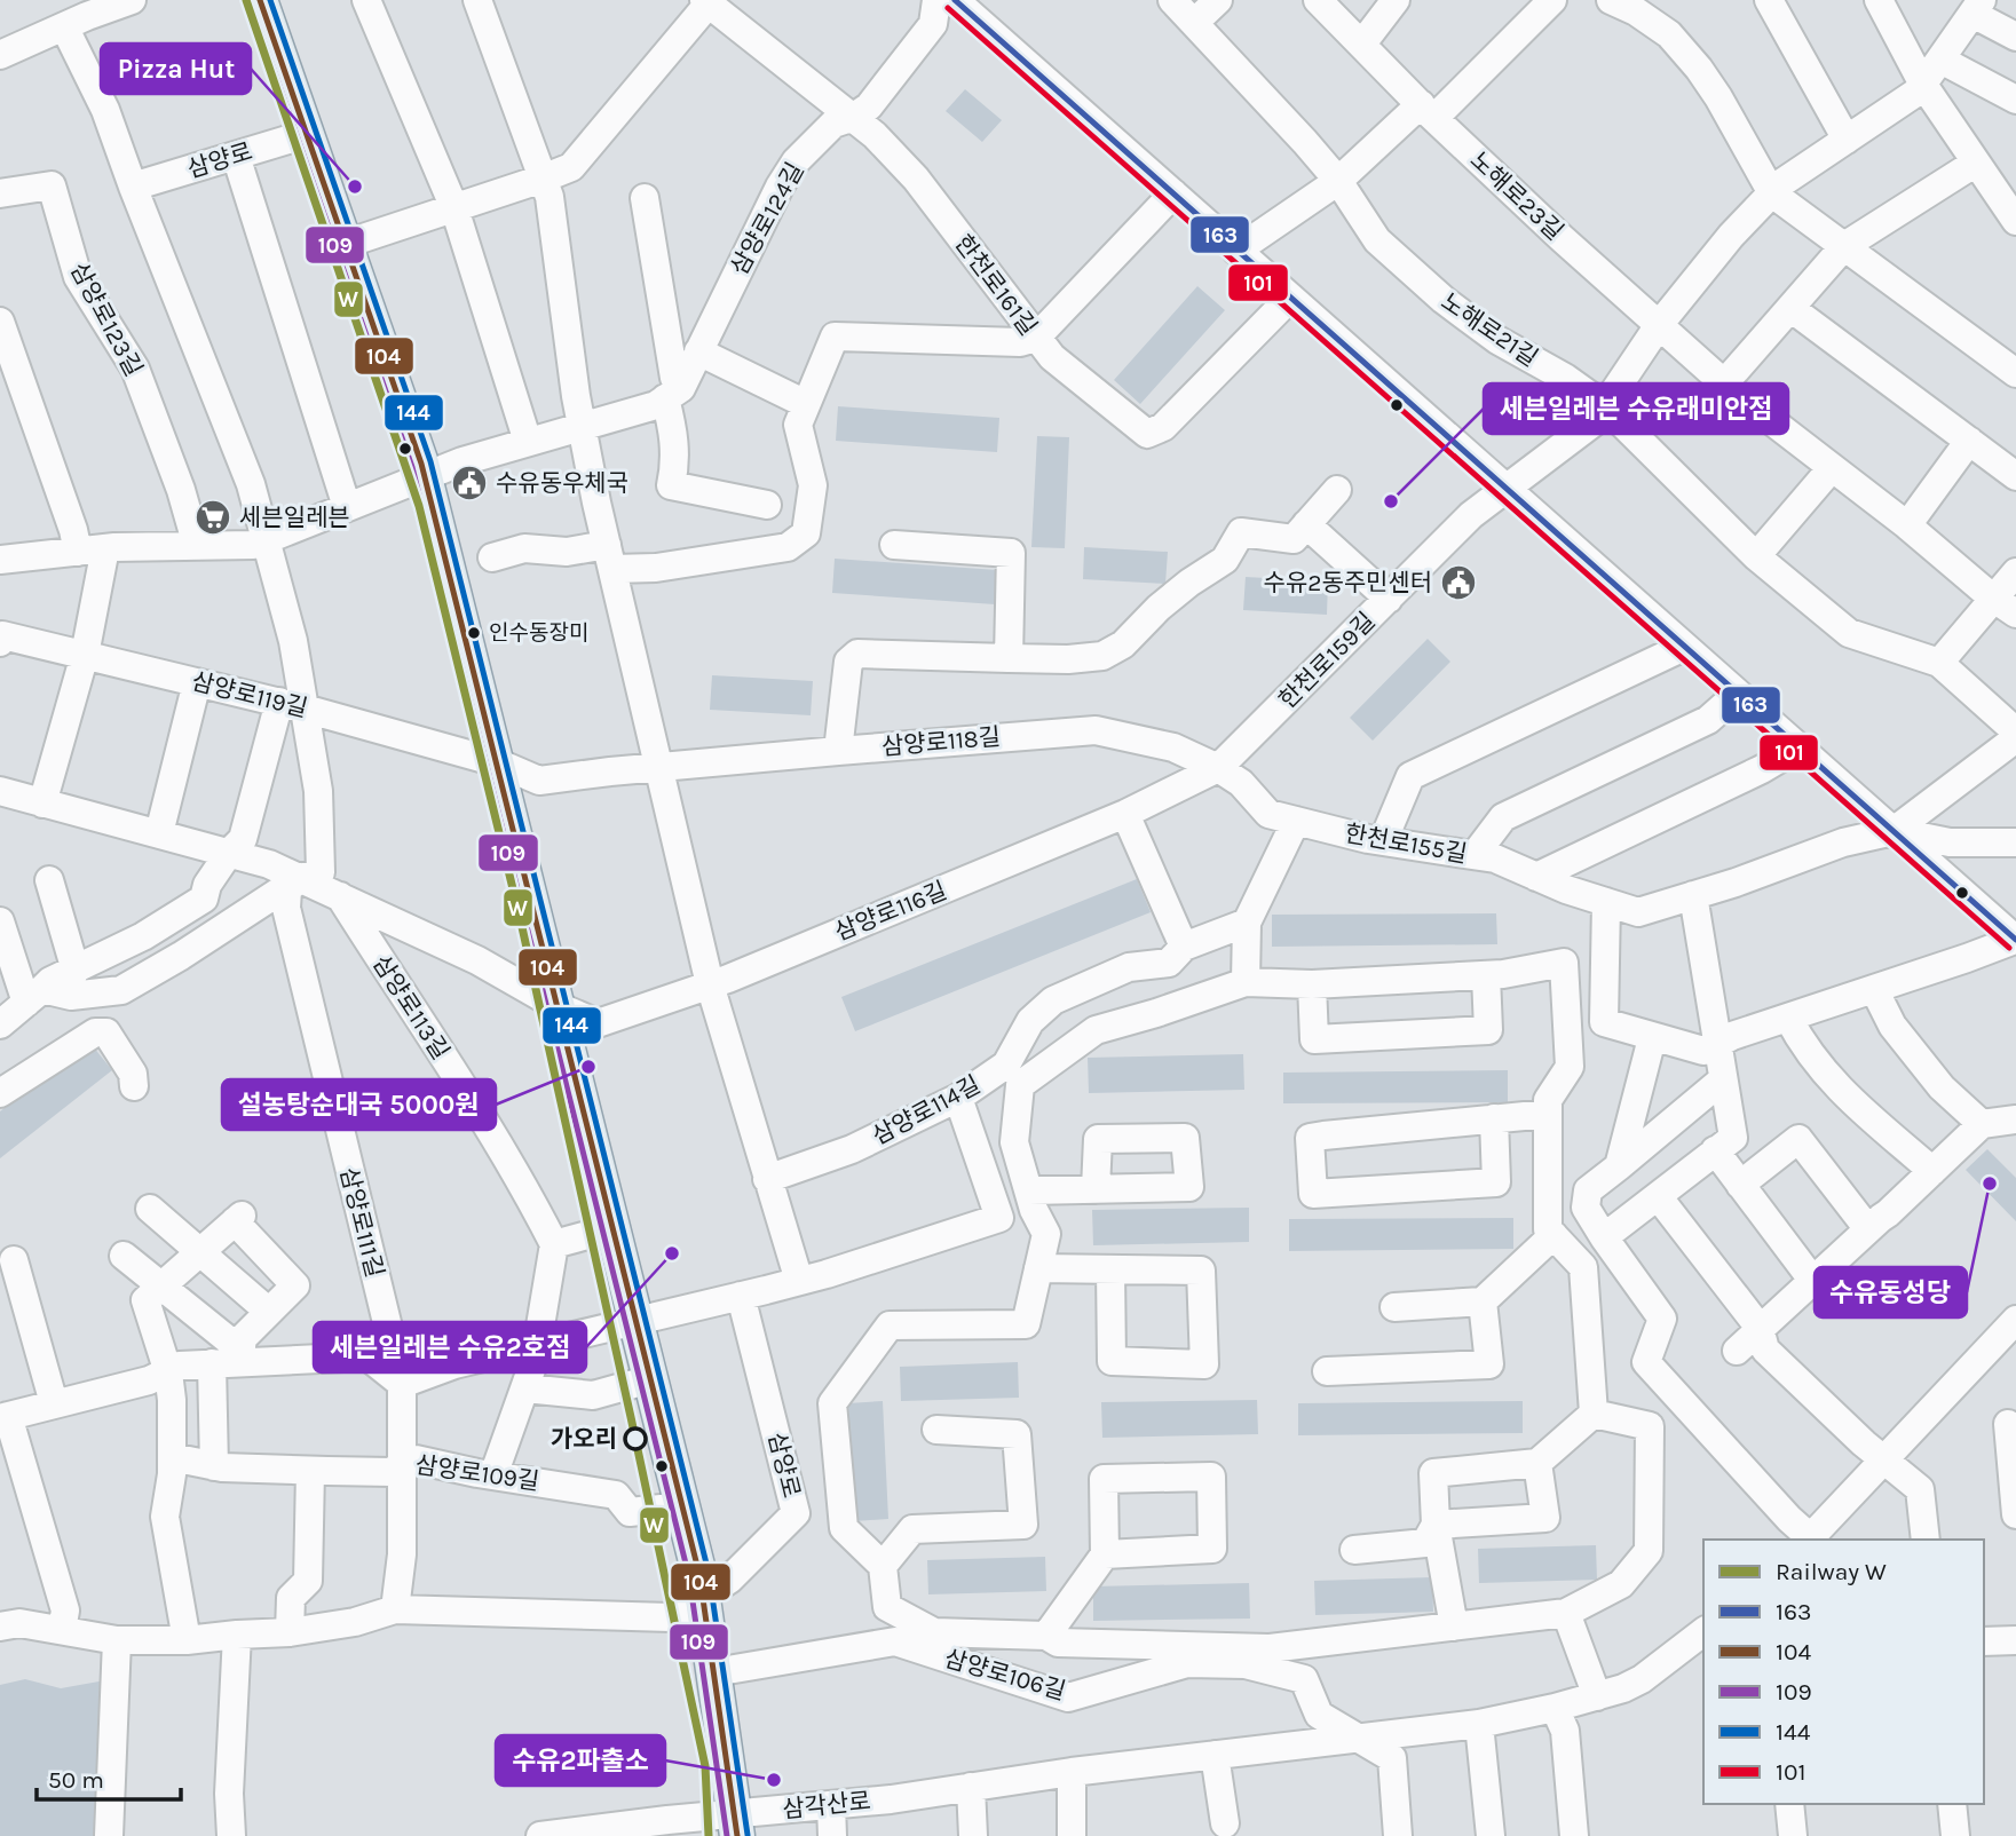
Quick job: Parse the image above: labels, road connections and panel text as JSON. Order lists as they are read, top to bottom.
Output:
{
  "streets": {
    "street": [
      "삼양로",
      "노해로23길",
      "삼양로124길",
      "한천로161길",
      "삼양로123길",
      "노해로21길",
      "한천로159길",
      "삼양로119길",
      "삼양로118길",
      "한천로155길",
      "삼양로116길",
      "삼양로113길",
      "삼양로114길",
      "삼양로111길",
      "삼양로109길",
      "삼양로106길",
      "삼각산로"
    ]
  },
  "crossings": [
    ["노해로23길", "한천로159길"],
    ["삼양로124길", "한천로161길"],
    ["노해로21길", "한천로159길"],
    ["한천로159길", "삼양로118길"],
    ["한천로159길", "한천로155길"],
    ["한천로159길", "삼양로116길"],
    ["삼양로119길", "삼양로118길"],
    ["삼양로118길", "한천로155길"],
    ["삼양로118길", "삼양로116길"],
    ["한천로155길", "삼양로116길"],
    ["삼양로116길", "삼양로113길"],
    ["삼양로116길", "삼양로111길"],
    ["삼양로111길", "삼양로109길"],
    ["삼양로106길", "삼각산로"]
  ],
  "places": {
    "other": [
      "Pizza Hut",
      "세븐일레븐 수유래미안점",
      "인수동장미",
      "설농탕순대국 5000원",
      "수유동성당",
      "세븐일레븐 수유2호점",
      "가오리",
      "수유2파출소"
    ],
    "public building": ["수유동우체국", "수유2동주민센터"],
    "supermarket": ["세븐일레븐"]
  },
  "lines": [
    "rail line W",
    "transit line 163",
    "transit line 104",
    "transit line 144",
    "transit line 109",
    "transit line 101"
  ],
  "legend": [
    "Railway W",
    "163",
    "104",
    "109",
    "144",
    "101"
  ],
  "scale_bar": "50 m"
}
